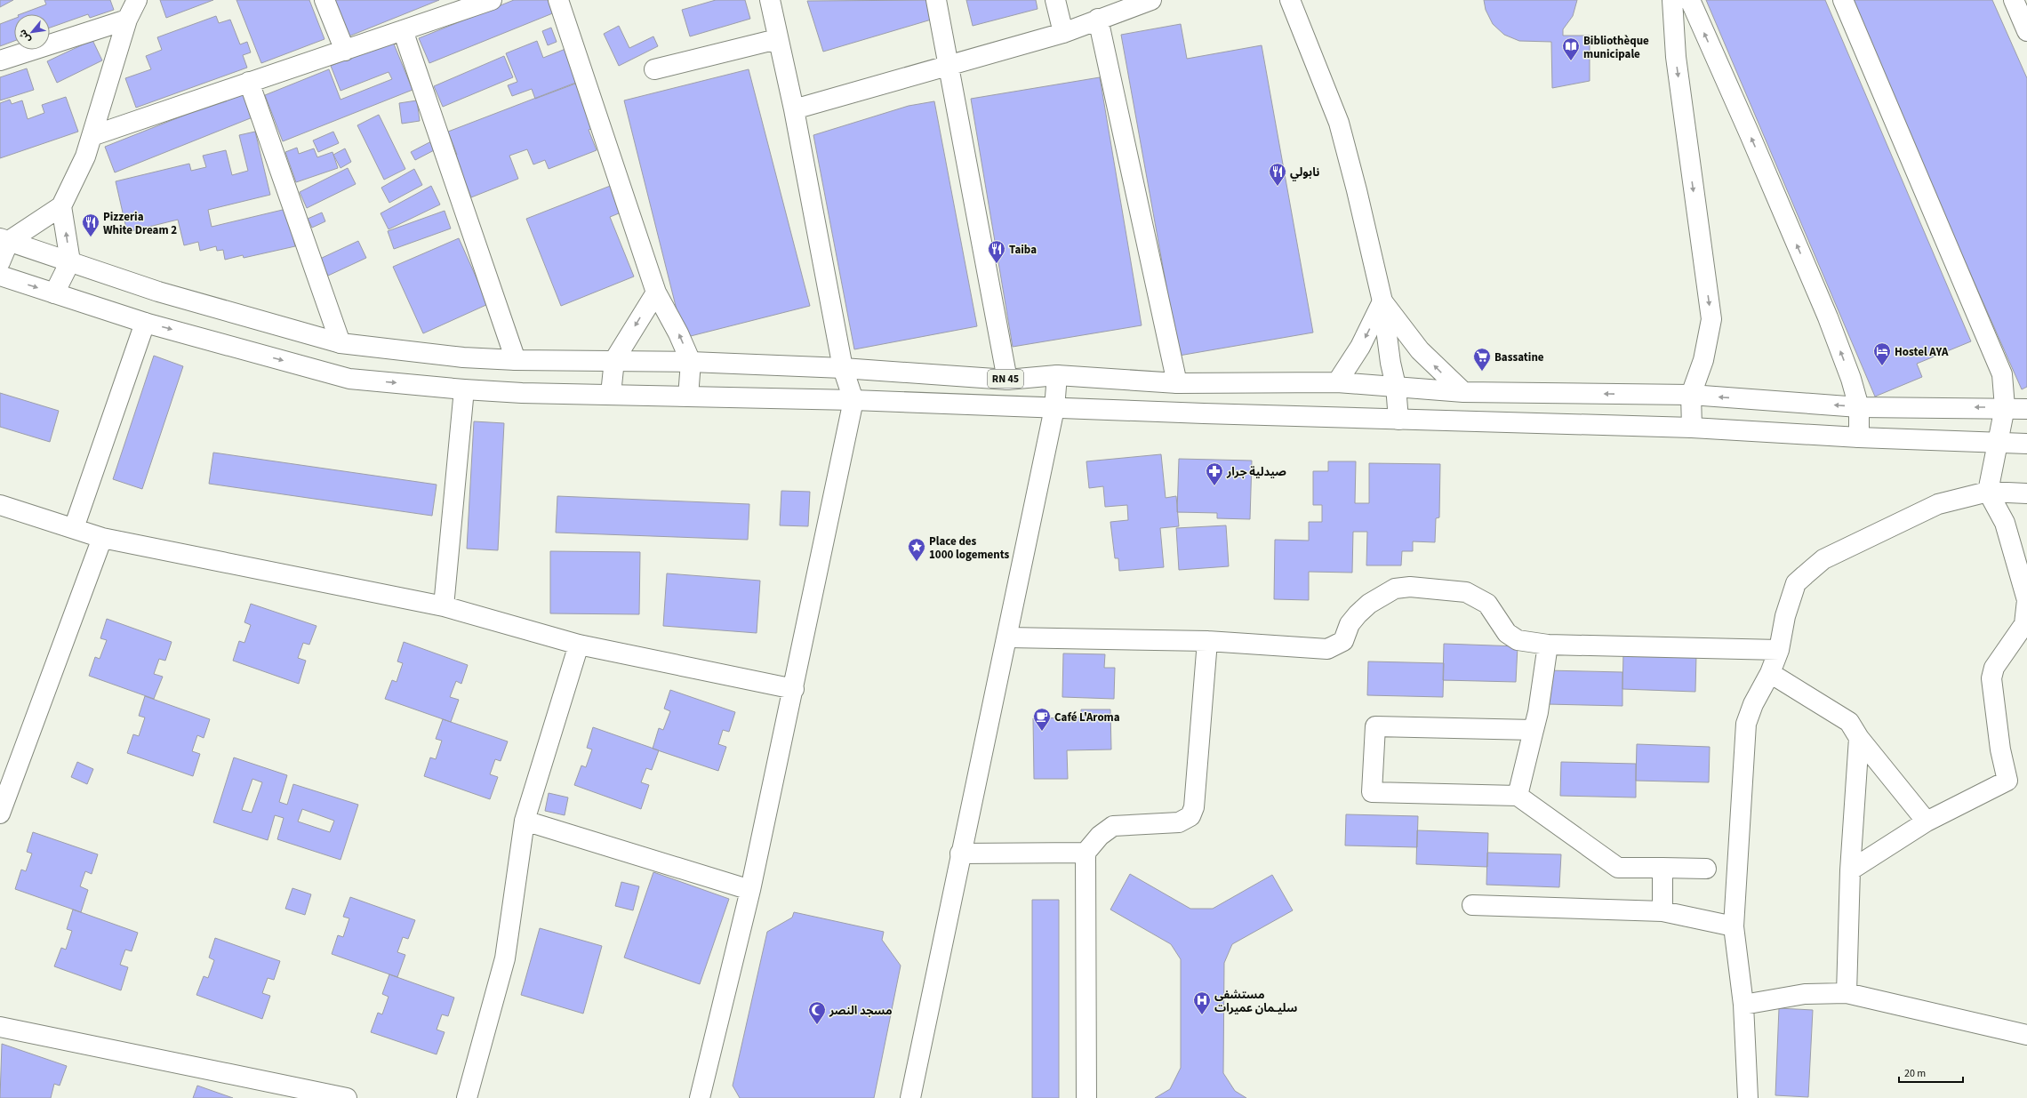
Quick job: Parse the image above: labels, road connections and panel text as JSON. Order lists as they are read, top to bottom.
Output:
{
  "streets": {
    "street": ["RN 45"]
  },
  "places": {
    "library": ["Bibliothèque municipale"],
    "restaurant": ["نابولي", "Pizzeria White Dream 2", "Taiba"],
    "hotel": ["Hostel AYA"],
    "supermarket": ["Bassatine"],
    "pharmacy": ["صيدلية جرار"],
    "place": ["Place des 1000 logements"],
    "cafe": ["Café L'Aroma"],
    "hospital": ["مستشفى سليـمان عميرات"],
    "mosque": ["مسجد النصر"]
  },
  "scale_bar": "20 m",
  "north": "bottom left"
}
